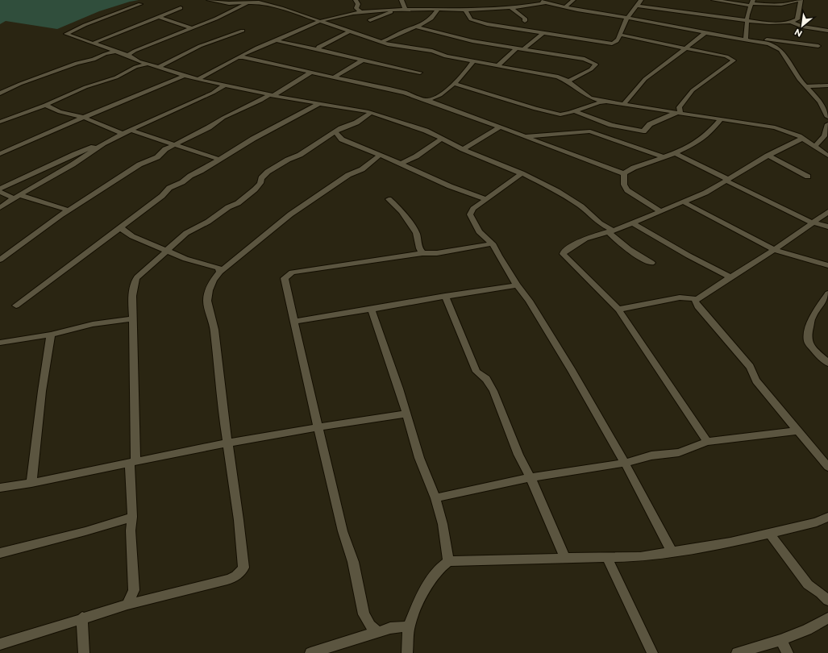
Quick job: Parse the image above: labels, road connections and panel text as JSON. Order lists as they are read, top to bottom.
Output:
{
  "north": "bottom left"
}
